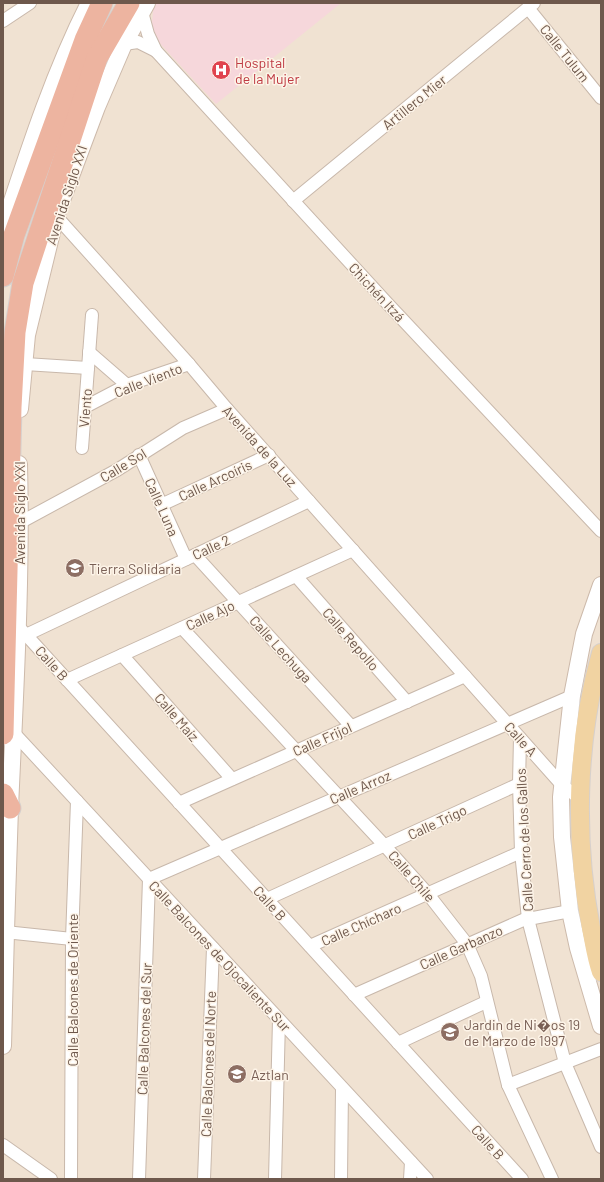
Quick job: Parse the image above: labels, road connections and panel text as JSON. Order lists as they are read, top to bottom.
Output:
{
  "streets": {
    "highway": ["Avenida Siglo XXI"],
    "street": [
      "Calle Tulum",
      "Artillero Mier",
      "Chichén Itzá",
      "Calle Viento",
      "Viento",
      "Avenida de la Luz",
      "Calle Sol",
      "Calle Arcoíris",
      "Calle Luna",
      "Calle 2",
      "Calle Ajo",
      "Calle Repollo",
      "Calle Lechuga",
      "Calle B",
      "Calle Maíz",
      "Calle Frijol",
      "Calle A",
      "Calle Arroz",
      "Calle Trigo",
      "Calle Cerro de los Gallos",
      "Calle Chile",
      "Calle Chícharo",
      "Calle Garbanzo",
      "Calle Balcones de Ojocaliente Sur",
      "Calle Balcones de Oriente",
      "Calle Balcones del Sur",
      "Calle Balcones del Norte"
    ]
  },
  "crossings": [
    ["Calle Tulum", "Artillero Mier"],
    ["Artillero Mier", "Chichén Itzá"],
    ["Avenida Siglo XXI", "Viento"],
    ["Avenida Siglo XXI", "Avenida de la Luz"],
    ["Avenida Siglo XXI", "Calle Sol"],
    ["Avenida Siglo XXI", "Calle 2"],
    ["Avenida Siglo XXI", "Calle B"],
    ["Avenida Siglo XXI", "Calle Balcones de Ojocaliente Sur"],
    ["Calle Viento", "Viento"],
    ["Calle Viento", "Avenida de la Luz"],
    ["Avenida de la Luz", "Calle Sol"],
    ["Avenida de la Luz", "Calle Arcoíris"],
    ["Avenida de la Luz", "Calle 2"],
    ["Avenida de la Luz", "Calle Ajo"],
    ["Avenida de la Luz", "Calle Frijol"],
    ["Avenida de la Luz", "Calle A"],
    ["Calle Sol", "Calle Luna"],
    ["Calle Arcoíris", "Calle Luna"],
    ["Calle Luna", "Calle 2"],
    ["Calle Luna", "Calle Lechuga"],
    ["Calle 2", "Calle Lechuga"],
    ["Calle 2", "Calle B"],
    ["Calle Ajo", "Calle Repollo"],
    ["Calle Ajo", "Calle Lechuga"],
    ["Calle Ajo", "Calle B"],
    ["Calle Ajo", "Calle Maíz"],
    ["Calle Ajo", "Calle Chile"],
    ["Calle Repollo", "Calle Frijol"],
    ["Calle Lechuga", "Calle Frijol"],
    ["Calle B", "Calle Frijol"],
    ["Calle B", "Calle Arroz"],
    ["Calle B", "Calle Trigo"],
    ["Calle B", "Calle Chícharo"],
    ["Calle B", "Calle Garbanzo"],
    ["Calle Maíz", "Calle Frijol"],
    ["Calle Frijol", "Calle A"],
    ["Calle Frijol", "Calle Chile"],
    ["Calle A", "Calle Arroz"],
    ["Calle A", "Calle Cerro de los Gallos"],
    ["Calle Arroz", "Calle Chile"],
    ["Calle Arroz", "Calle Balcones de Ojocaliente Sur"],
    ["Calle Arroz", "Calle Balcones del Sur"],
    ["Calle Trigo", "Calle Cerro de los Gallos"],
    ["Calle Trigo", "Calle Chile"],
    ["Calle Cerro de los Gallos", "Calle Chícharo"],
    ["Calle Cerro de los Gallos", "Calle Garbanzo"],
    ["Calle Chile", "Calle Chícharo"],
    ["Calle Chile", "Calle Garbanzo"],
    ["Calle Balcones de Ojocaliente Sur", "Calle Balcones de Oriente"],
    ["Calle Balcones de Ojocaliente Sur", "Calle Balcones del Sur"],
    ["Calle Balcones de Ojocaliente Sur", "Calle Balcones del Norte"]
  ],
  "places": {
    "hospital": ["Hospital de la Mujer"],
    "school or university": ["Tierra Solidaria", "Jardin de Ni�os 19 de Marzo de 1997", "Aztlan"]
  }
}
